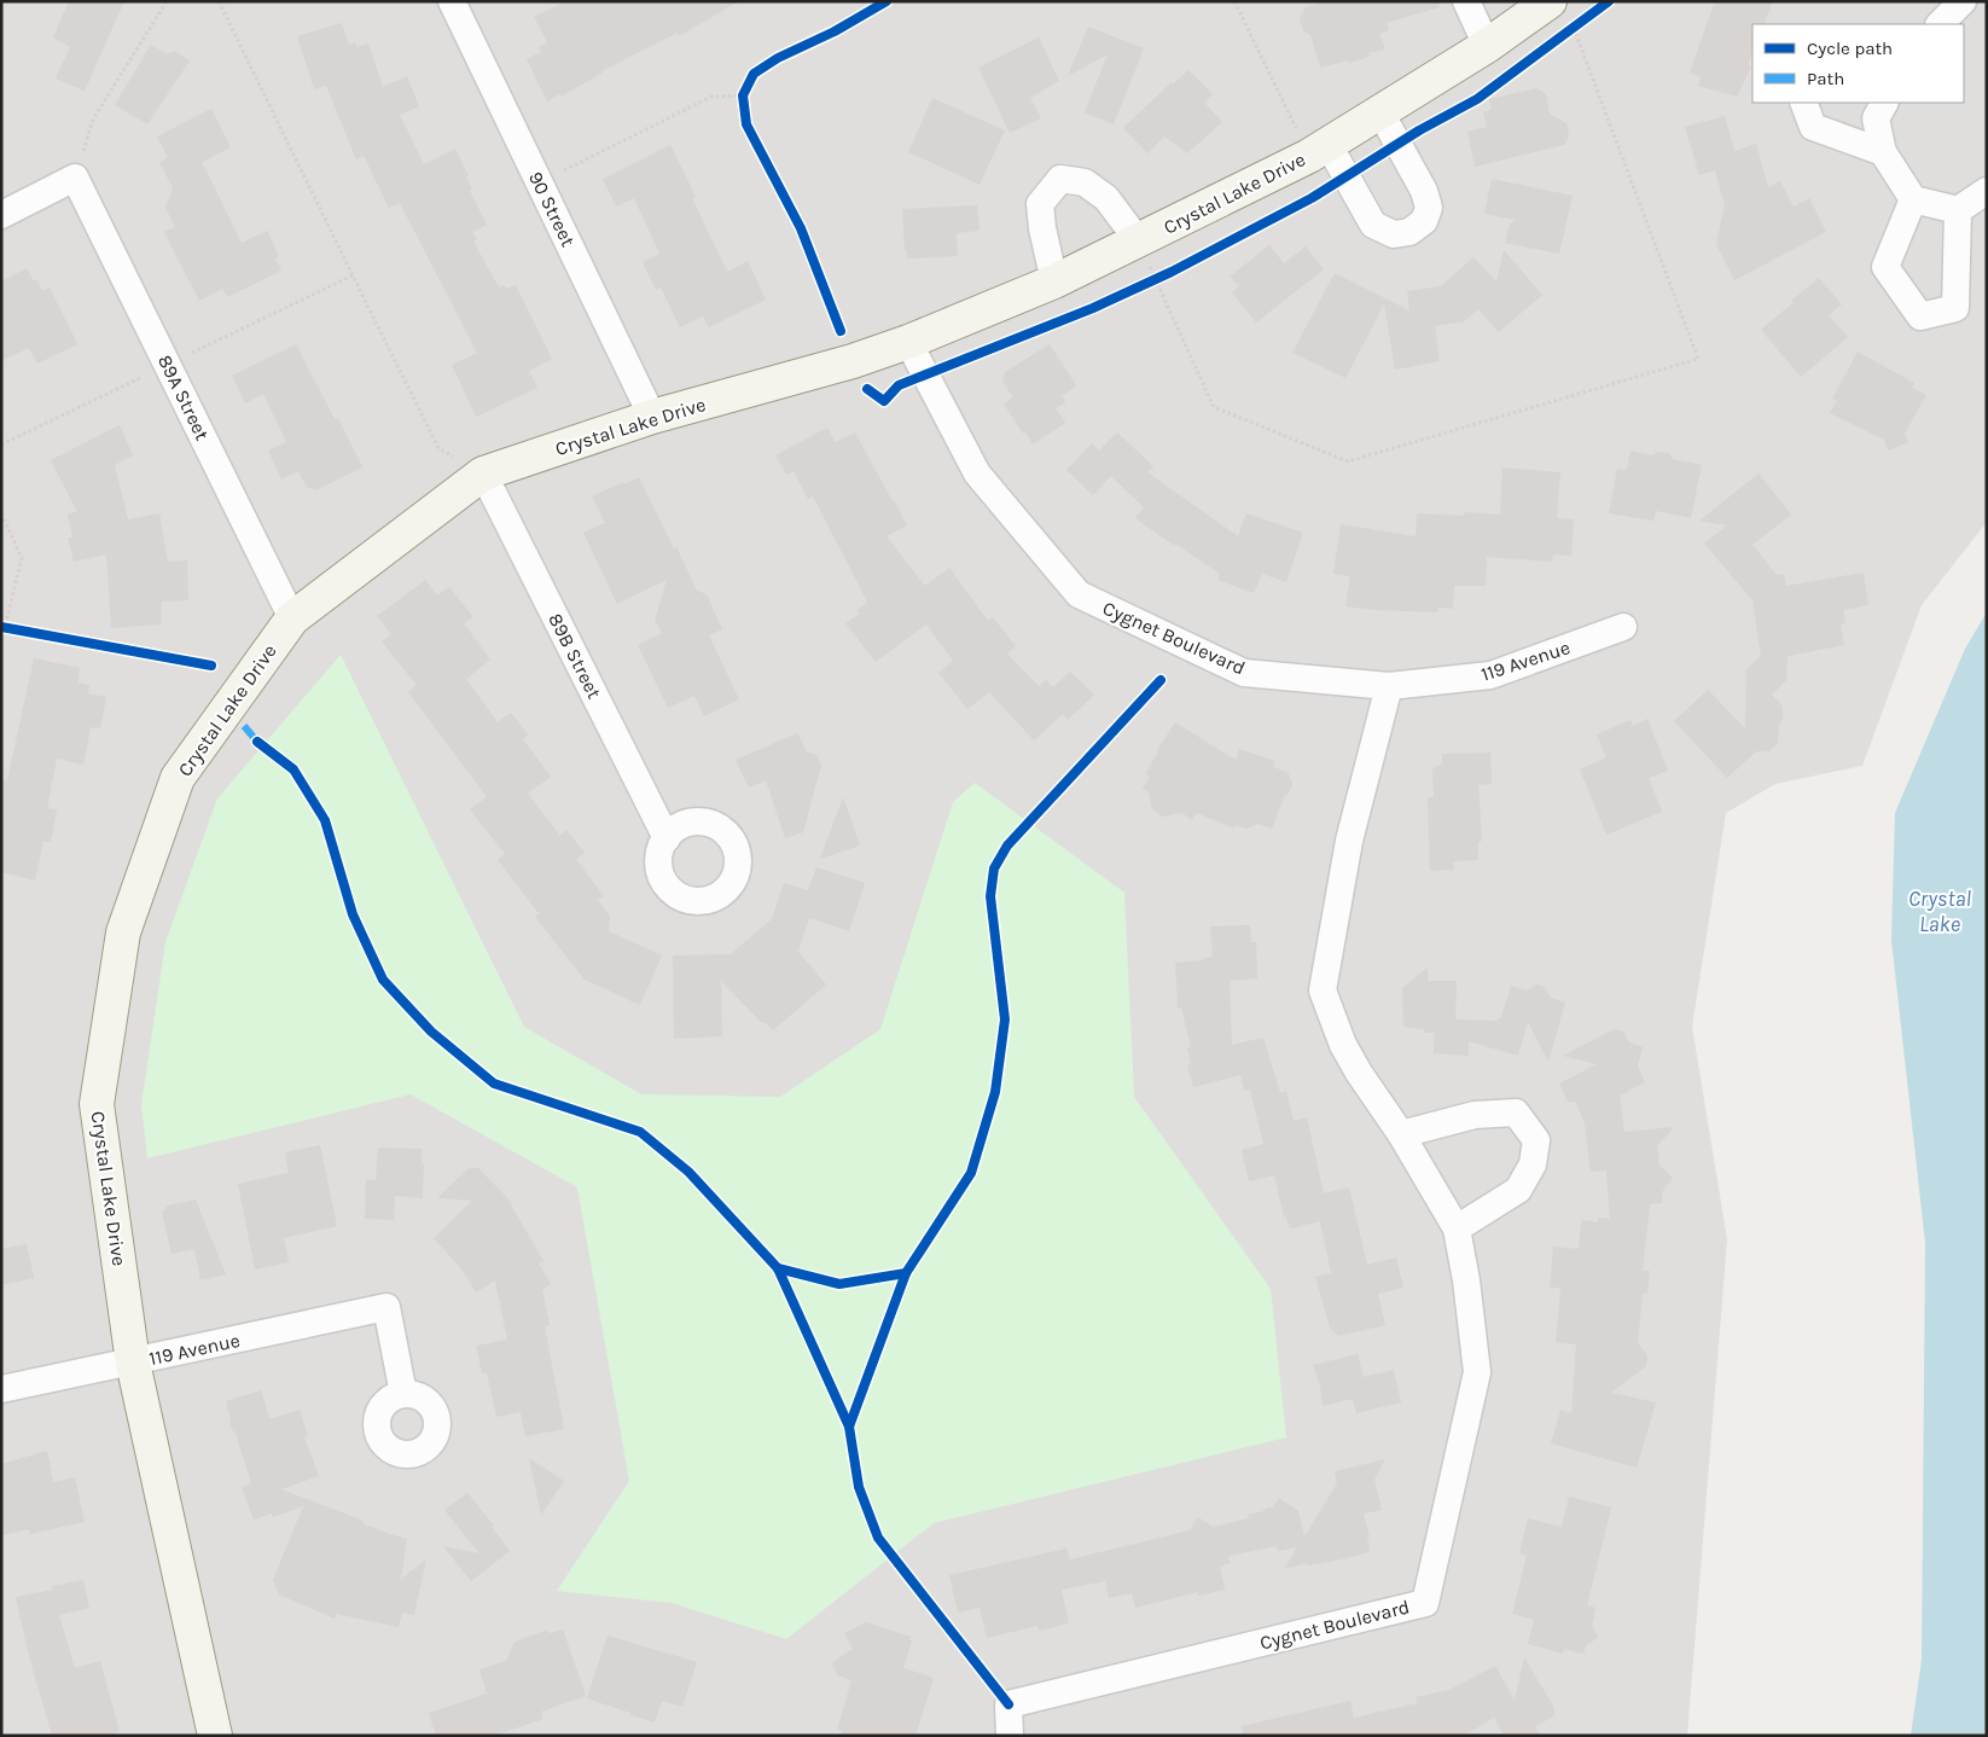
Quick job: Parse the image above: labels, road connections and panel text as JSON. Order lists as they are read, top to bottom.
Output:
{
  "streets": {
    "street": [
      "Crystal Lake Drive",
      "90 Street",
      "89A Street",
      "Cygnet Boulevard",
      "89B Street",
      "119 Avenue"
    ]
  },
  "crossings": [
    ["Crystal Lake Drive", "90 Street"],
    ["Crystal Lake Drive", "89A Street"],
    ["Crystal Lake Drive", "Cygnet Boulevard"],
    ["Crystal Lake Drive", "89B Street"],
    ["Crystal Lake Drive", "119 Avenue"],
    ["Cygnet Boulevard", "119 Avenue"]
  ],
  "water": ["Crystal Lake"],
  "legend": ["Cycle path", "Path"]
}
